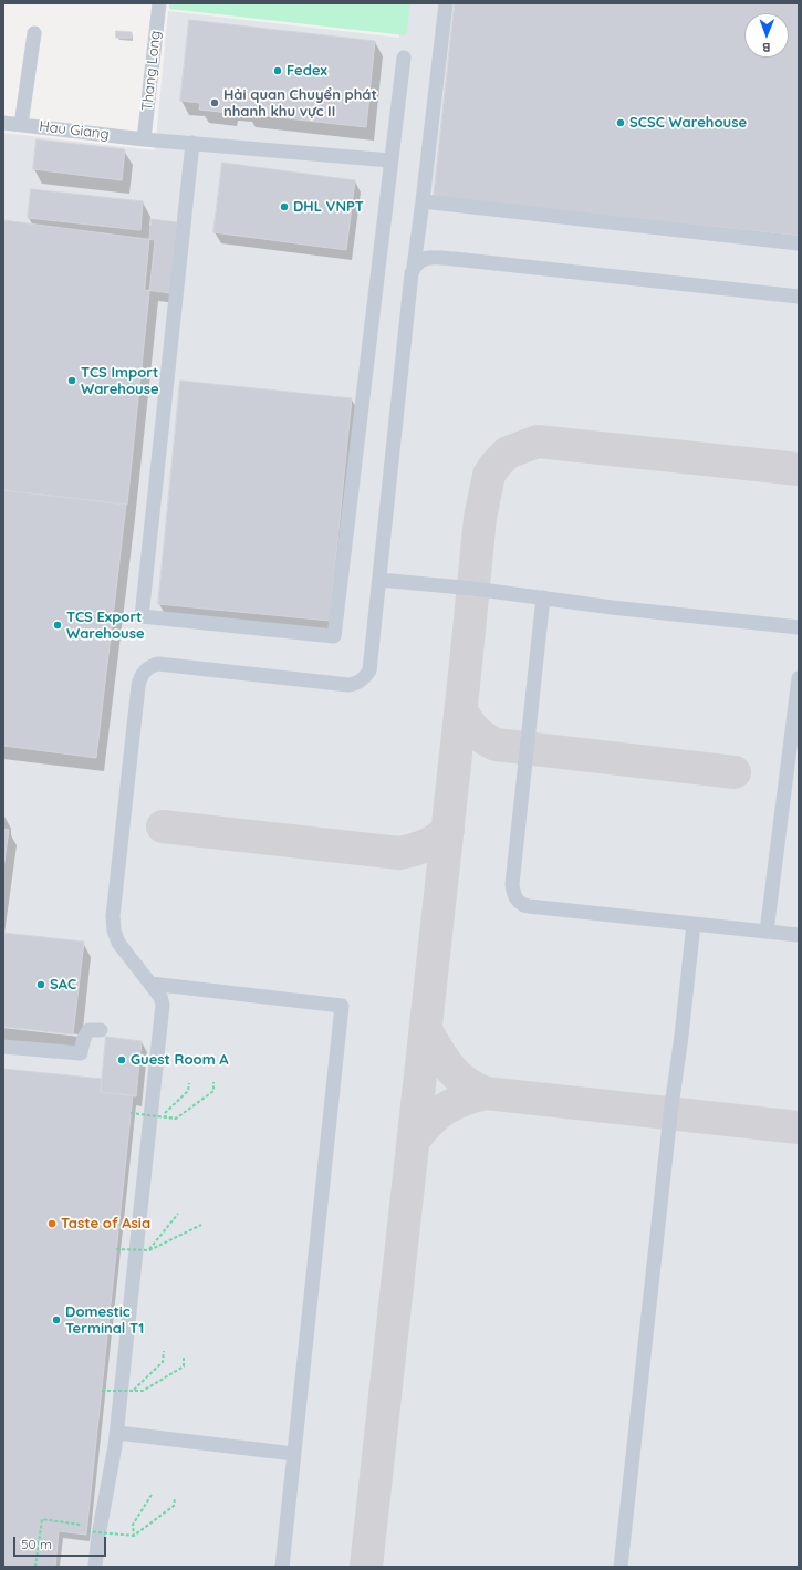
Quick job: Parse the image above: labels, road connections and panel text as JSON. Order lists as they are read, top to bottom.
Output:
{
  "streets": {
    "street": ["Thang Long", "Hau Giang"]
  },
  "crossings": [
    ["Thang Long", "Hau Giang"]
  ],
  "places": [
    "Fedex",
    "Hải quan Chuyển phát nhanh khu vực II",
    "SCSC Warehouse",
    "DHL VNPT",
    "TCS Import Warehouse",
    "TCS Export Warehouse",
    "SAC",
    "Guest Room A",
    "Taste of Asia",
    "Domestic Terminal T1"
  ],
  "scale_bar": "50 m",
  "north": "bottom"
}
